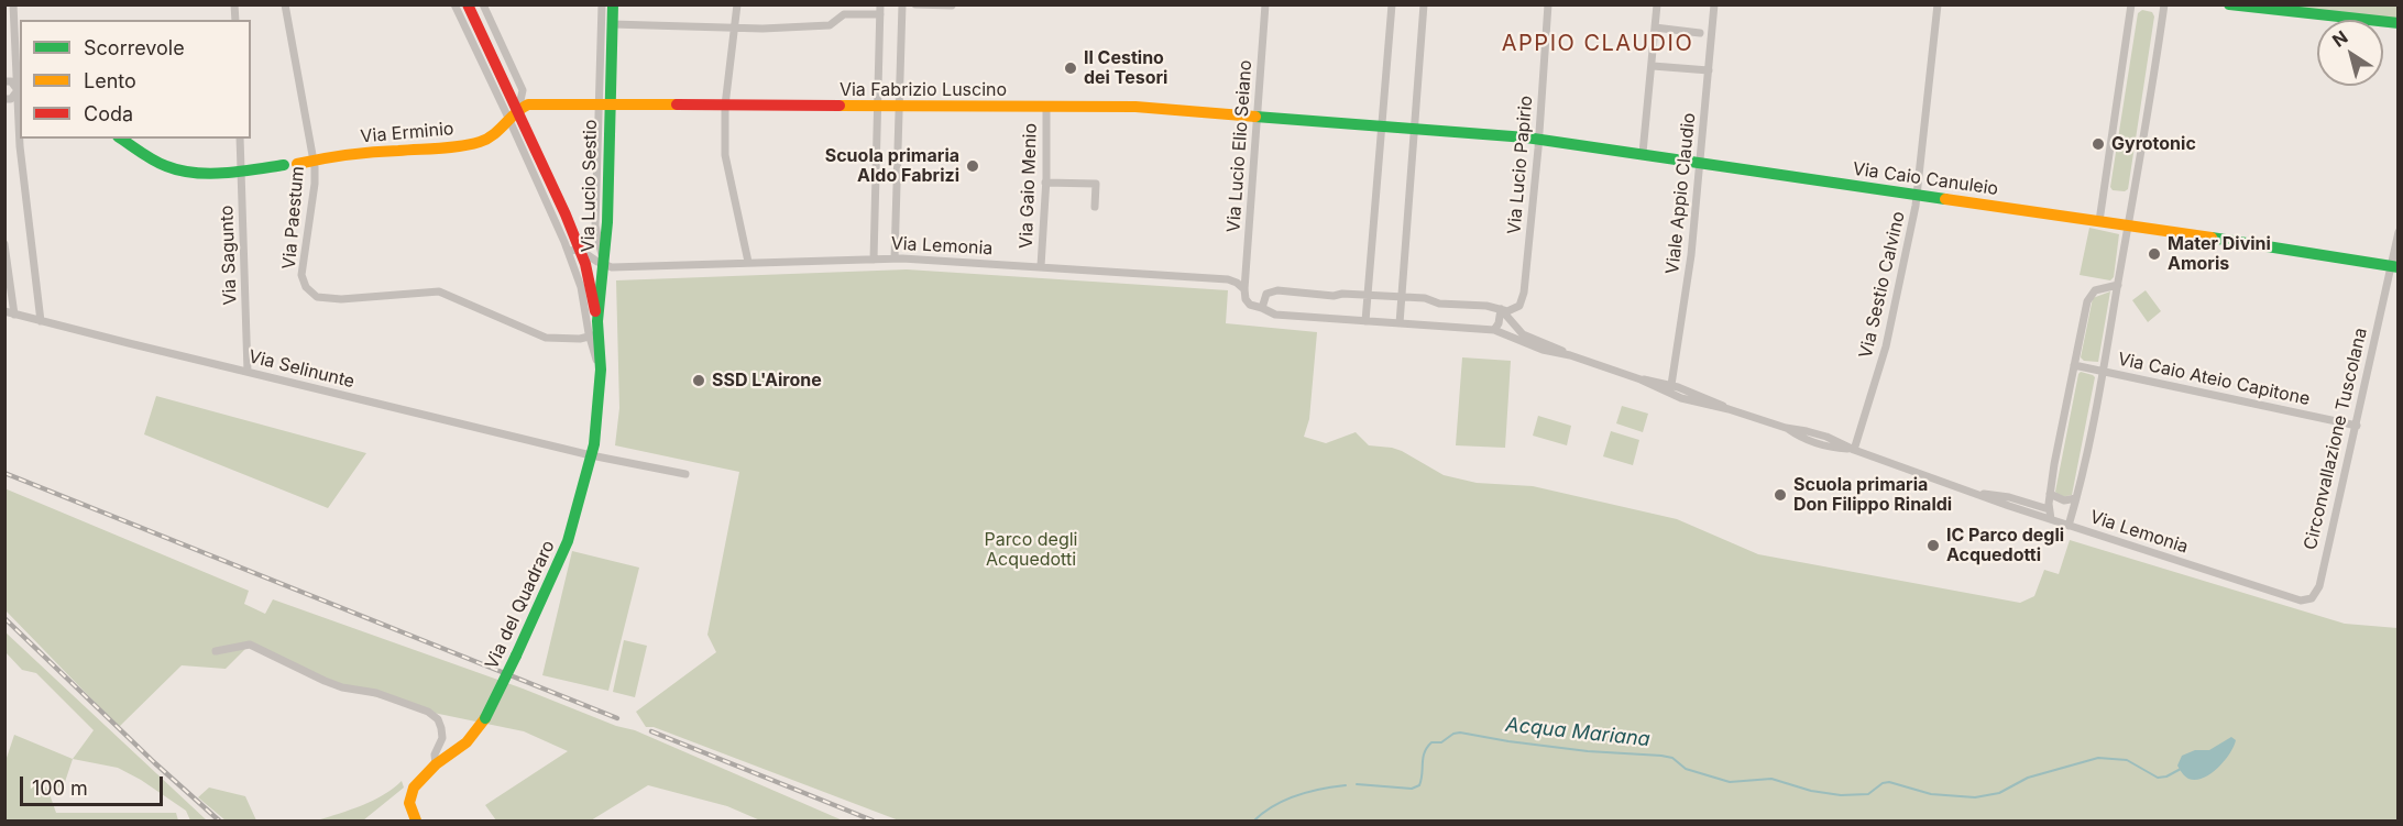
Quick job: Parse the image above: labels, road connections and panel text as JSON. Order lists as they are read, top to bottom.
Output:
{
  "streets": {
    "street": [
      "Via Fabrizio Luscino",
      "Via Erminio",
      "Via Lucio Elio Seiano",
      "Via Lucio Papirio",
      "Via Caio Canuleio",
      "Via Lucio Sestio",
      "Via Gaio Menio",
      "Viale Appio Claudio",
      "Via Paestum",
      "Via Lemonia",
      "Via Sagunto",
      "Via Sestio Calvino",
      "Via Selinunte",
      "Via Caio Ateio Capitone",
      "Circonvallazione Tuscolana",
      "Via del Quadraro"
    ]
  },
  "crossings": [
    ["Via Fabrizio Luscino", "Via Erminio"],
    ["Via Fabrizio Luscino", "Via Lucio Elio Seiano"],
    ["Via Fabrizio Luscino", "Via Caio Canuleio"],
    ["Via Fabrizio Luscino", "Via Lucio Sestio"],
    ["Via Fabrizio Luscino", "Via Gaio Menio"],
    ["Via Fabrizio Luscino", "Via del Quadraro"],
    ["Via Erminio", "Via Paestum"],
    ["Via Erminio", "Via del Quadraro"],
    ["Via Lucio Elio Seiano", "Via Lemonia"],
    ["Via Lucio Papirio", "Via Caio Canuleio"],
    ["Via Lucio Papirio", "Via Lemonia"],
    ["Via Caio Canuleio", "Viale Appio Claudio"],
    ["Via Caio Canuleio", "Via Sestio Calvino"],
    ["Via Caio Canuleio", "Circonvallazione Tuscolana"],
    ["Via Lucio Sestio", "Via Lemonia"],
    ["Via Lucio Sestio", "Via del Quadraro"],
    ["Via Gaio Menio", "Via Lemonia"],
    ["Viale Appio Claudio", "Via Lemonia"],
    ["Via Paestum", "Via del Quadraro"],
    ["Via Lemonia", "Via Sestio Calvino"],
    ["Via Lemonia", "Circonvallazione Tuscolana"],
    ["Via Lemonia", "Via del Quadraro"],
    ["Via Sagunto", "Via Selinunte"],
    ["Via Selinunte", "Via del Quadraro"],
    ["Via Caio Ateio Capitone", "Circonvallazione Tuscolana"]
  ],
  "districts": ["APPIO CLAUDIO"],
  "water": ["Acqua Mariana"],
  "parks": ["Parco degli Acquedotti"],
  "places": [
    "Il Cestino dei Tesori",
    "Gyrotonic",
    "Scuola primaria Aldo Fabrizi",
    "Mater Divini Amoris",
    "SSD L'Airone",
    "Scuola primaria Don Filippo Rinaldi",
    "IC Parco degli Acquedotti"
  ],
  "legend": ["Scorrevole", "Lento", "Coda"],
  "scale_bar": "100 m",
  "north": "top left"
}
